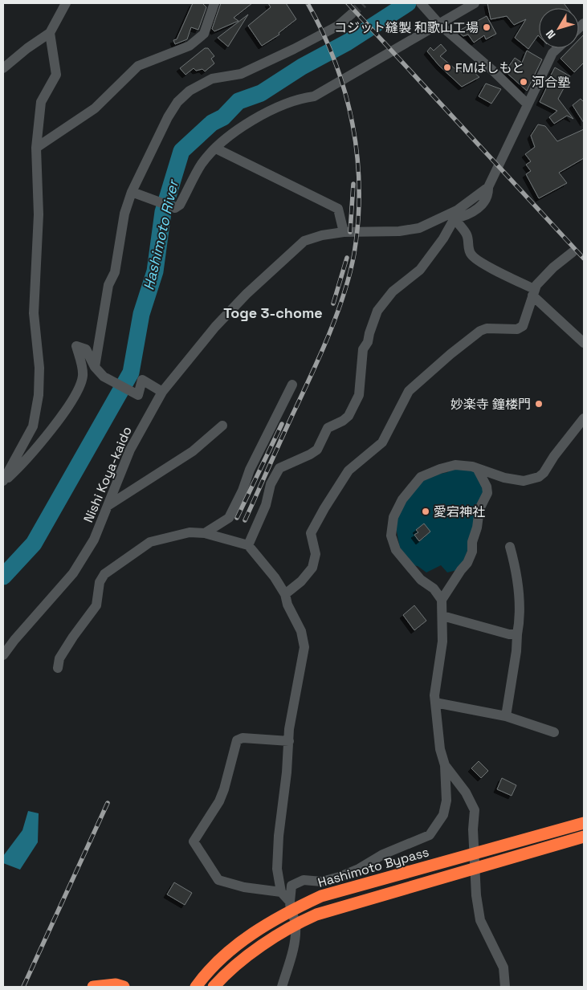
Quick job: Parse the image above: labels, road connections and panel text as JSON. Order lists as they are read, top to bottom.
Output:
{
  "streets": {
    "highway": ["Hashimoto Bypass"],
    "street": ["Nishi Koya-kaido"]
  },
  "districts": ["Toge 3-chome"],
  "water": ["Hashimoto River"],
  "places": [
    "コジット縫製 和歌山工場",
    "FMはしもと",
    "河合塾",
    "妙楽寺 鐘楼門",
    "愛宕神社"
  ],
  "north": "bottom left"
}
